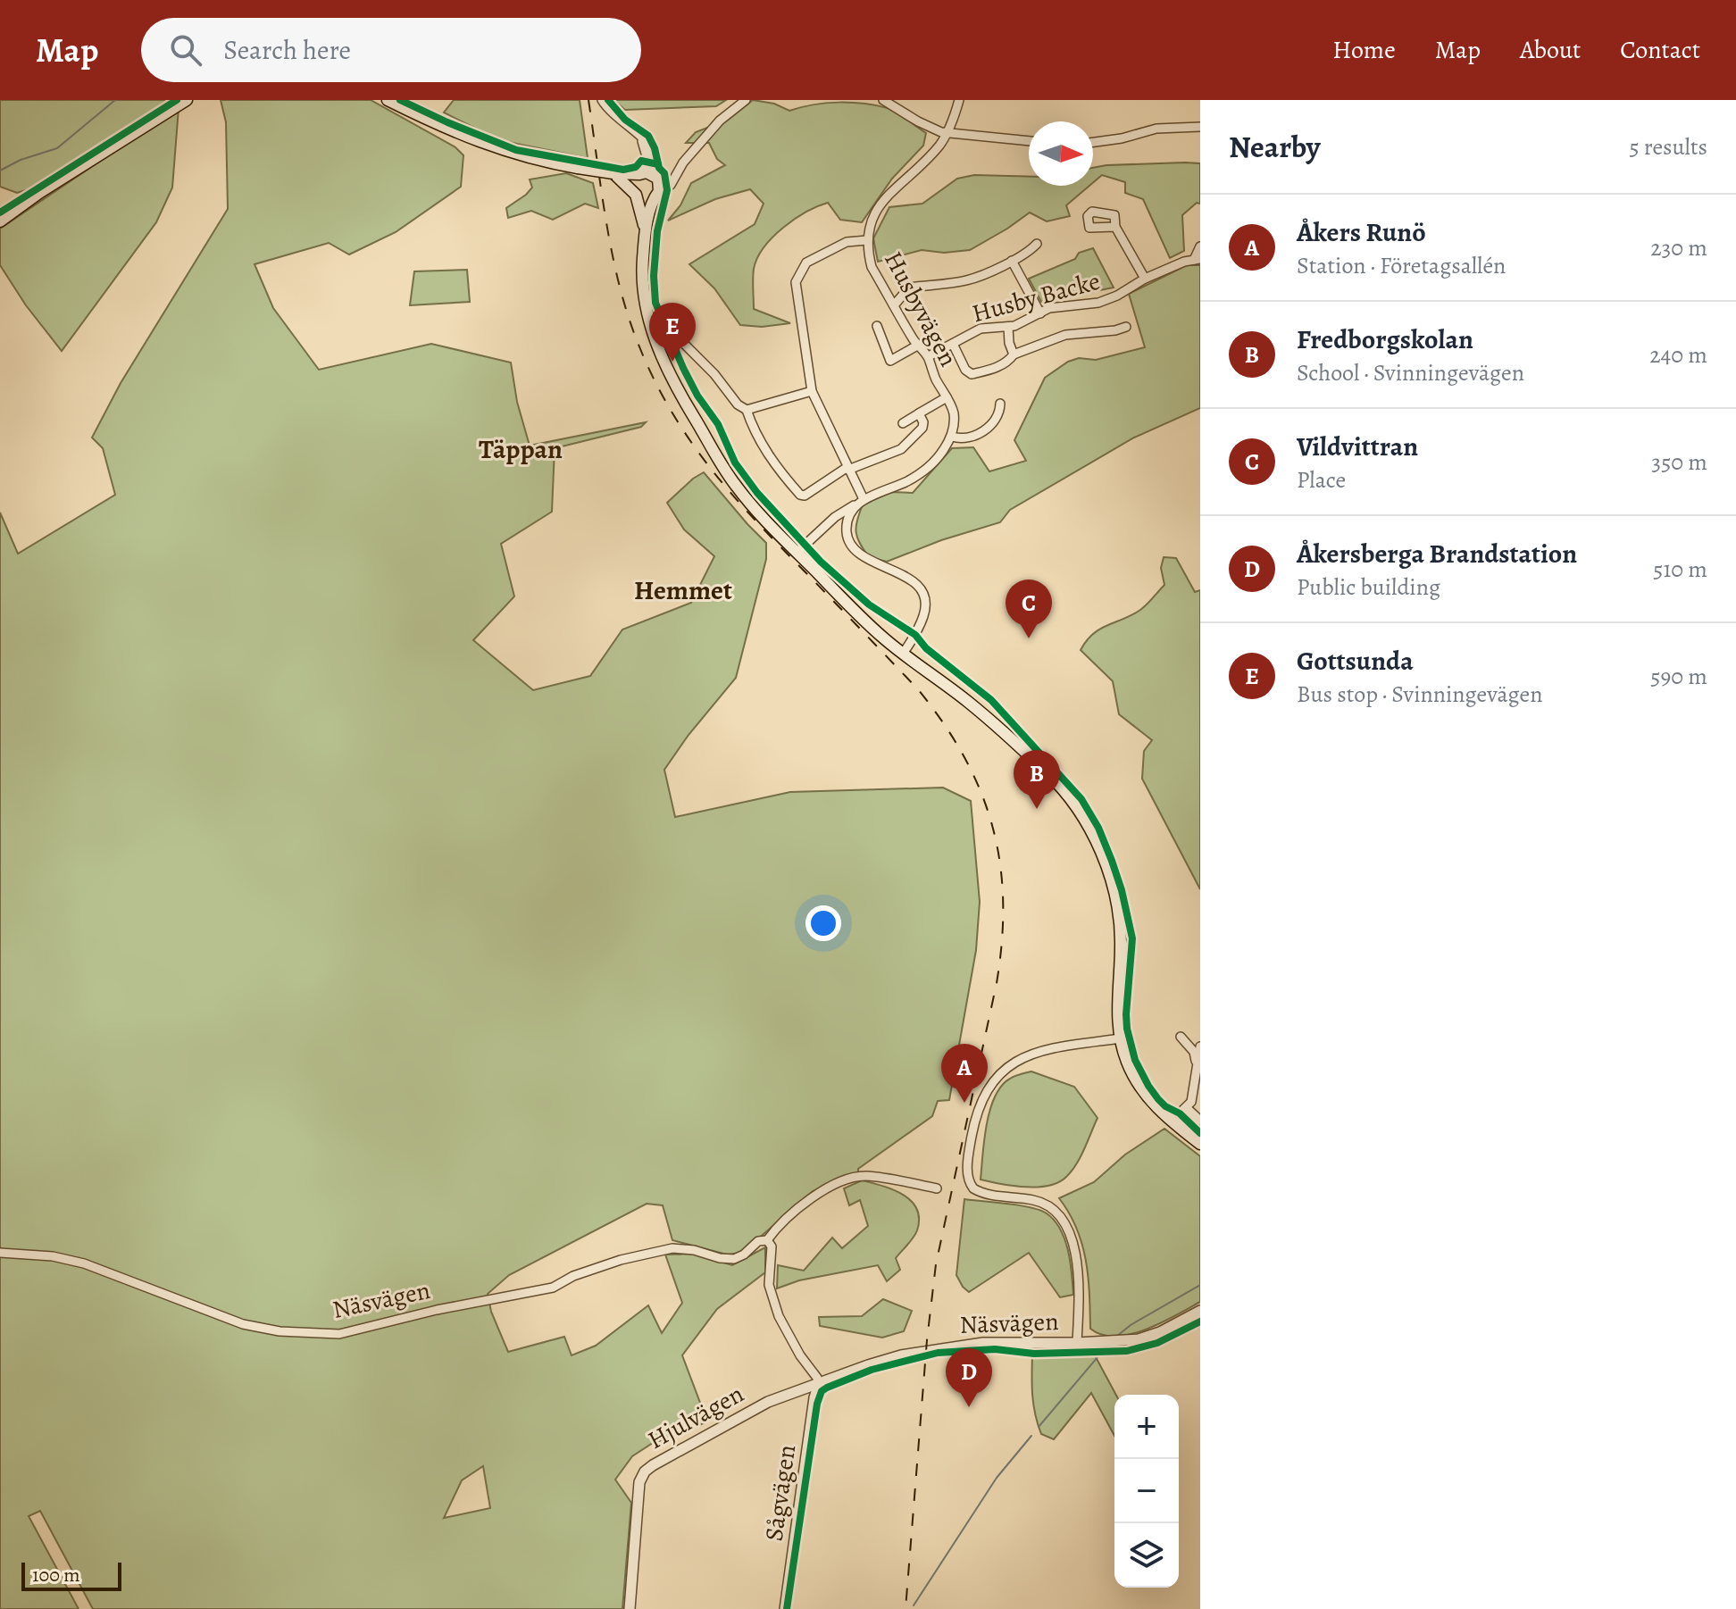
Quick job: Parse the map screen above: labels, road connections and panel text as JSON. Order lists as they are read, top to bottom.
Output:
{
  "streets": {
    "street": [
      "Husby Backe",
      "Husbyvägen",
      "Näsvägen",
      "Hjulvägen",
      "Sågvägen"
    ]
  },
  "crossings": [
    ["Husby Backe", "Husbyvägen"],
    ["Näsvägen", "Hjulvägen"],
    ["Näsvägen", "Sågvägen"],
    ["Hjulvägen", "Sågvägen"]
  ],
  "districts": ["Täppan", "Hemmet"],
  "scale_bar": "100 m",
  "north": "right",
  "page": {
    "header": "Map",
    "search": "Search here",
    "nav": [
      "Home",
      "Map",
      "About",
      "Contact"
    ],
    "heading": ["Nearby", "5 results"],
    "list": [
      {
        "mark": "A",
        "name": "Åkers Runö",
        "note": "Station · Företagsallén",
        "value": "230 m"
      },
      {
        "mark": "B",
        "name": "Fredborgskolan",
        "note": "School · Svinningevägen",
        "value": "240 m"
      },
      {
        "mark": "C",
        "name": "Vildvittran",
        "note": "Place",
        "value": "350 m"
      },
      {
        "mark": "D",
        "name": "Åkersberga Brandstation",
        "note": "Public building",
        "value": "510 m"
      },
      {
        "mark": "E",
        "name": "Gottsunda",
        "note": "Bus stop · Svinningevägen",
        "value": "590 m"
      }
    ],
    "pins": [
      "E",
      "C",
      "B",
      "A",
      "D"
    ],
    "map_buttons": ["+", "−"],
    "scale": "100 m"
  }
}
